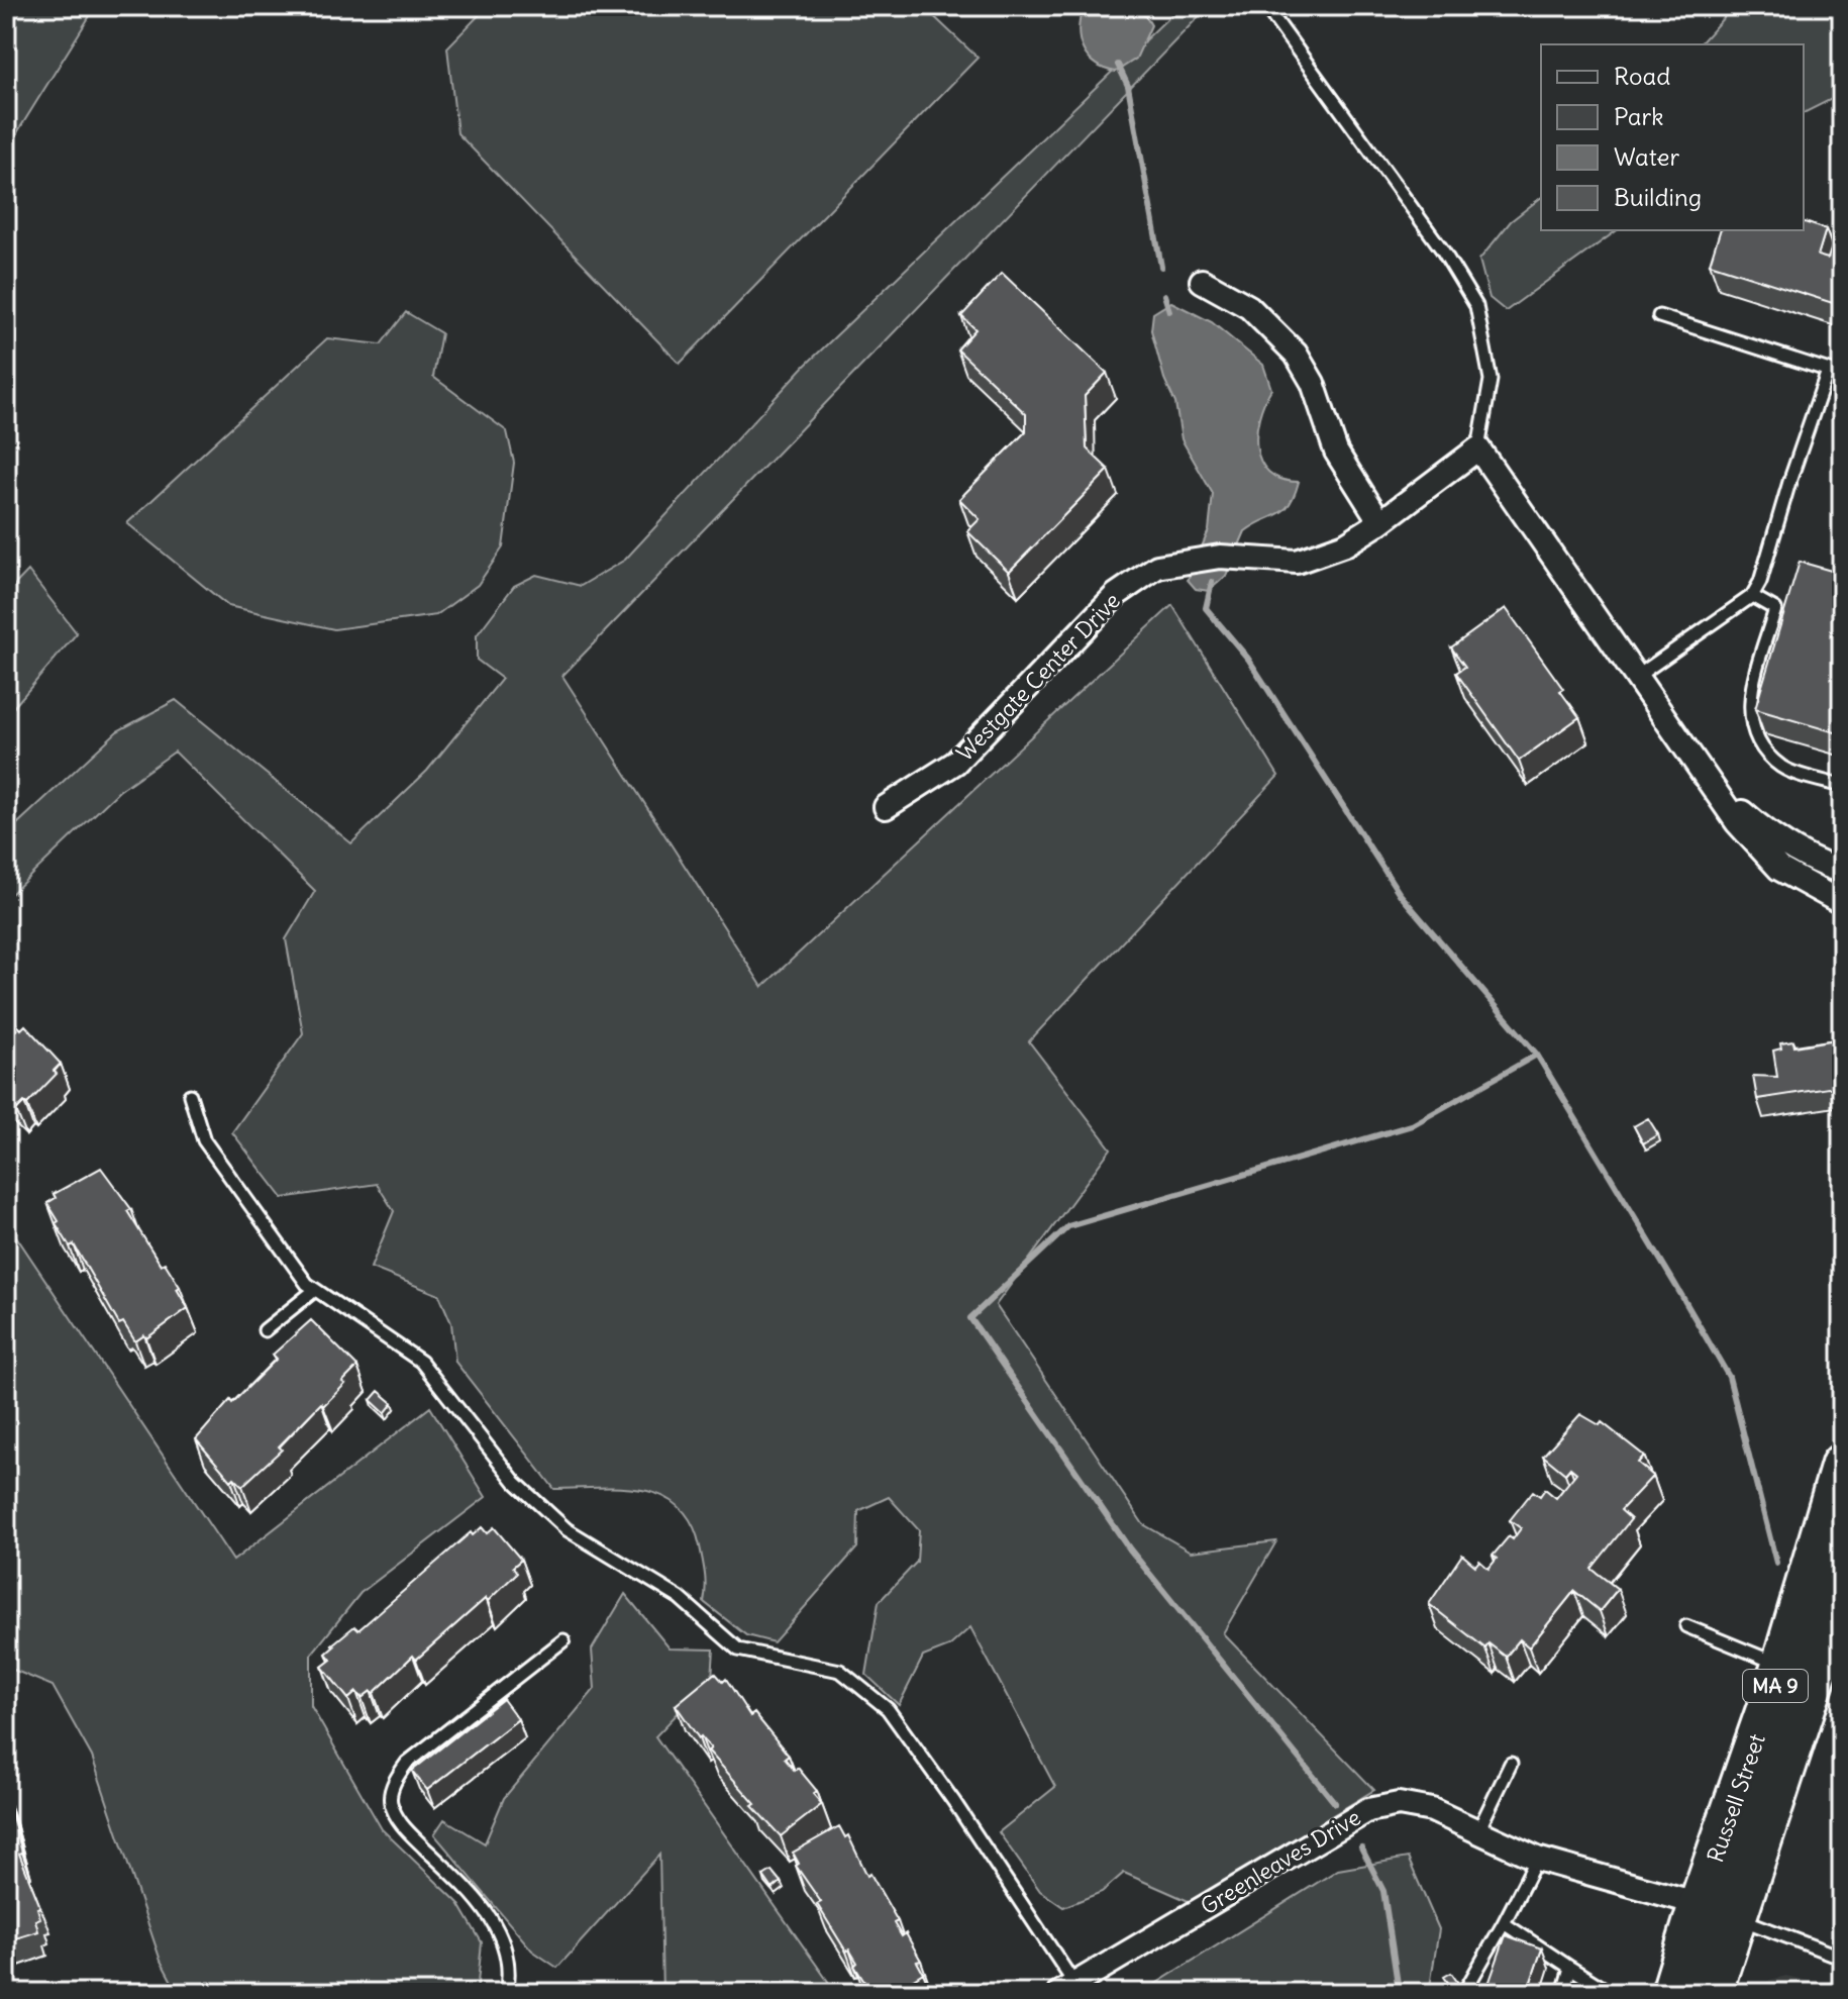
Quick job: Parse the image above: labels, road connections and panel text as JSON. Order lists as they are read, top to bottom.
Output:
{
  "streets": {
    "highway": ["MA 9", "Russell Street"],
    "street": ["Westgate Center Drive", "Greenleaves Drive"]
  },
  "crossings": [
    ["Russell Street", "Greenleaves Drive"]
  ],
  "legend": [
    "Road",
    "Park",
    "Water",
    "Building"
  ]
}
